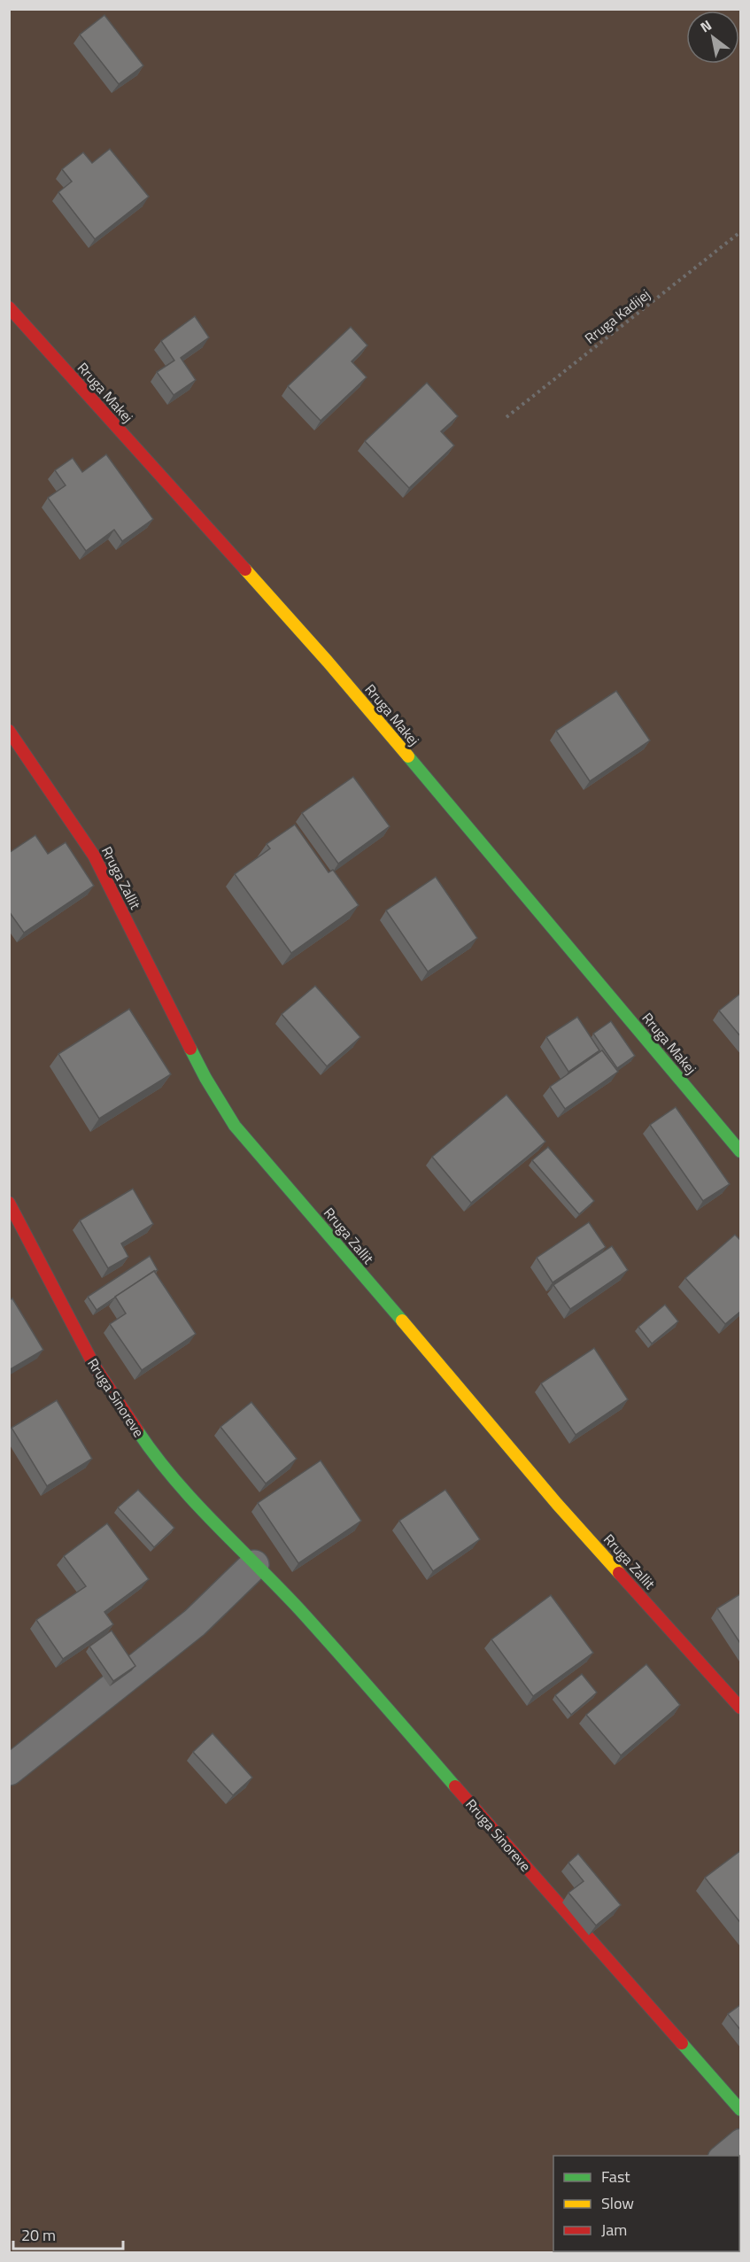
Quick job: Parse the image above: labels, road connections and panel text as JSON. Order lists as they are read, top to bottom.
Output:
{
  "streets": {
    "street": ["Rruga Makej", "Rruga Zallit", "Rruga Sinoreve"],
    "path": ["Rruga Kadijej"]
  },
  "legend": ["Fast", "Slow", "Jam"],
  "scale_bar": "20 m",
  "north": "top left"
}
